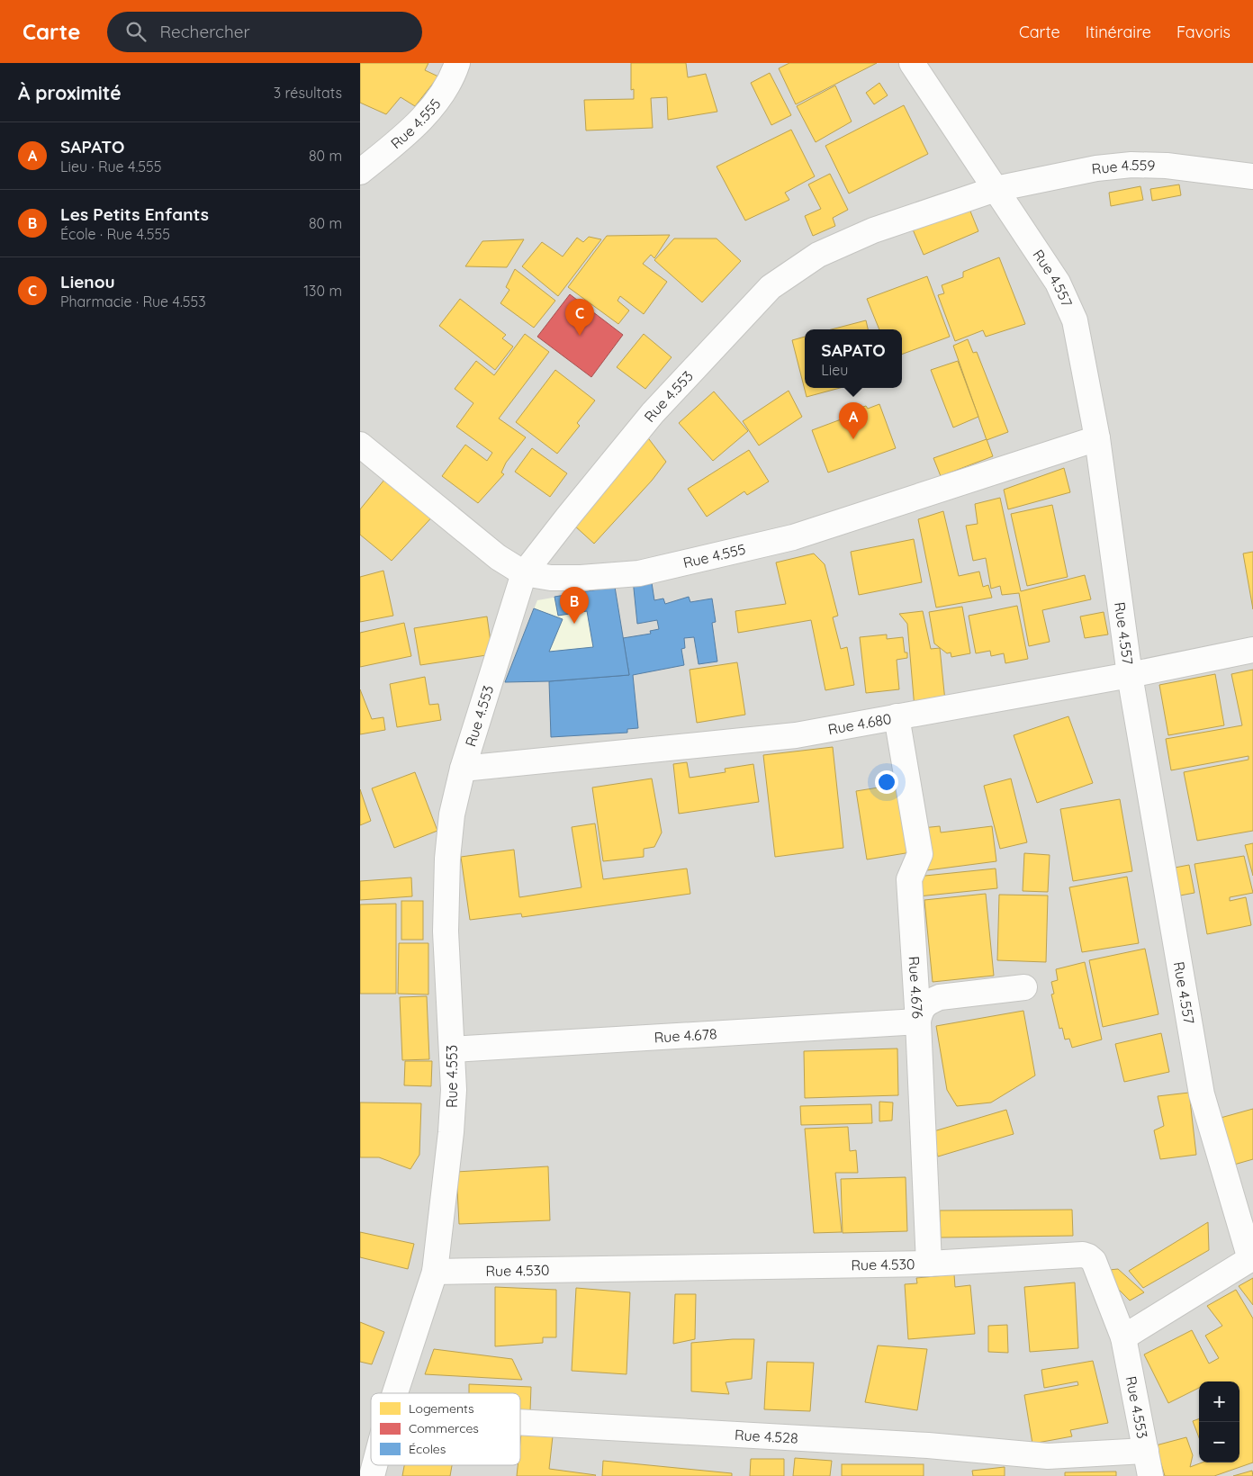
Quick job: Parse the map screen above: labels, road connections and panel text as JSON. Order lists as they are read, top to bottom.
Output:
{
  "streets": {
    "street": [
      "Rue 4.555",
      "Rue 4.559",
      "Rue 4.557",
      "Rue 4.553",
      "Rue 4.680",
      "Rue 4.676",
      "Rue 4.678",
      "Rue 4.530",
      "Rue 4.528"
    ]
  },
  "crossings": [
    ["Rue 4.555", "Rue 4.557"],
    ["Rue 4.555", "Rue 4.553"],
    ["Rue 4.559", "Rue 4.557"],
    ["Rue 4.559", "Rue 4.553"],
    ["Rue 4.557", "Rue 4.553"],
    ["Rue 4.557", "Rue 4.680"],
    ["Rue 4.553", "Rue 4.680"],
    ["Rue 4.553", "Rue 4.678"],
    ["Rue 4.553", "Rue 4.530"],
    ["Rue 4.553", "Rue 4.528"],
    ["Rue 4.680", "Rue 4.676"],
    ["Rue 4.676", "Rue 4.678"],
    ["Rue 4.676", "Rue 4.530"]
  ],
  "legend": ["Logements", "Commerces", "Écoles"],
  "page": {
    "header": "Carte",
    "search": "Rechercher",
    "nav": ["Carte", "Itinéraire", "Favoris"],
    "heading": ["À proximité", "3 résultats"],
    "list": [
      {
        "mark": "A",
        "name": "SAPATO",
        "note": "Lieu · Rue 4.555",
        "value": "80 m"
      },
      {
        "mark": "B",
        "name": "Les Petits Enfants",
        "note": "École · Rue 4.555",
        "value": "80 m"
      },
      {
        "mark": "C",
        "name": "Lienou",
        "note": "Pharmacie · Rue 4.553",
        "value": "130 m"
      }
    ],
    "pins": ["C", "A", "B"],
    "popup": ["SAPATO", "Lieu"],
    "map_buttons": ["+", "−"]
  }
}
